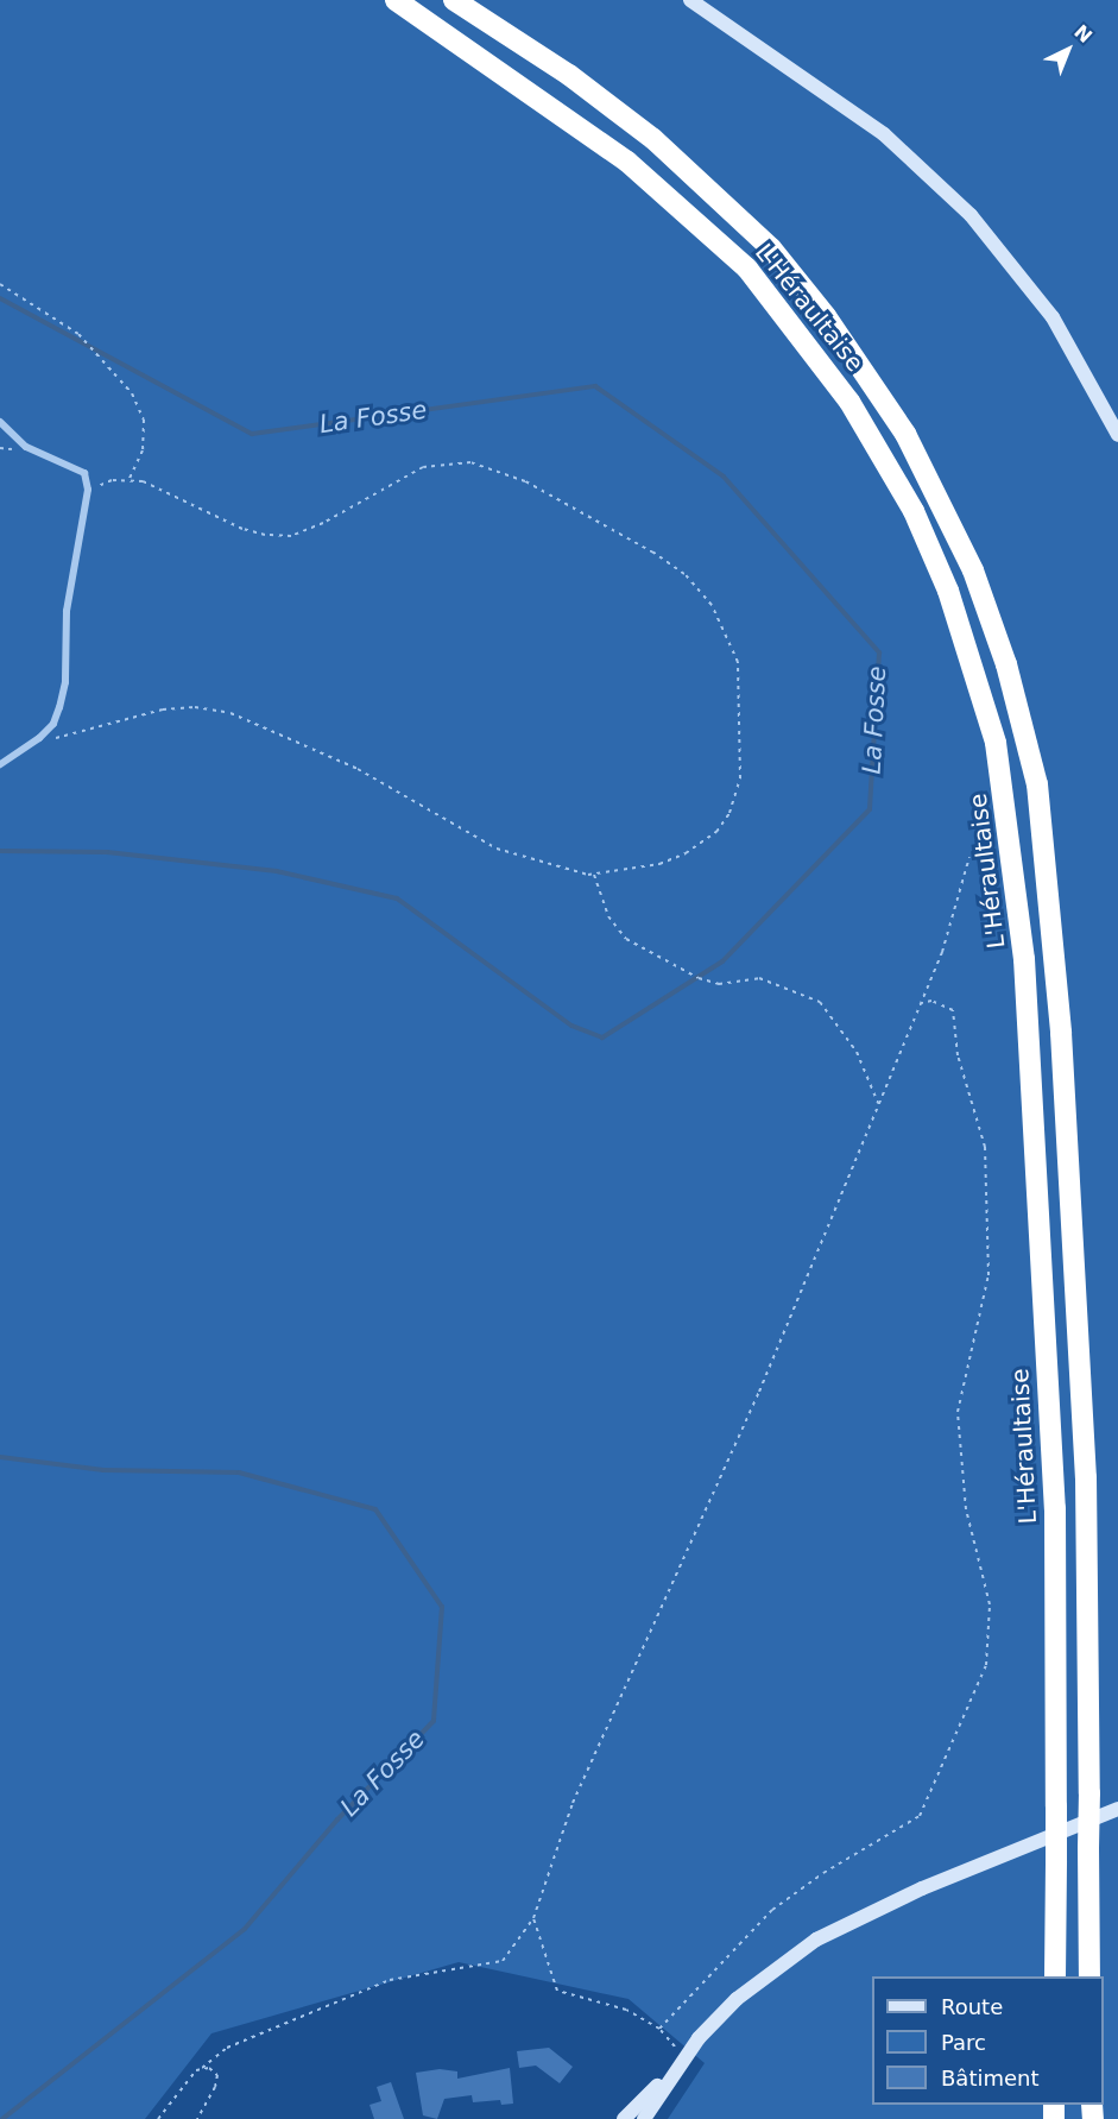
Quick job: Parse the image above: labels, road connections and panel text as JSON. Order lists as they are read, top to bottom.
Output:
{
  "streets": {
    "highway": ["L'Héraultaise"]
  },
  "water": ["La Fosse"],
  "legend": ["Route", "Parc", "Bâtiment"],
  "north": "top right"
}
